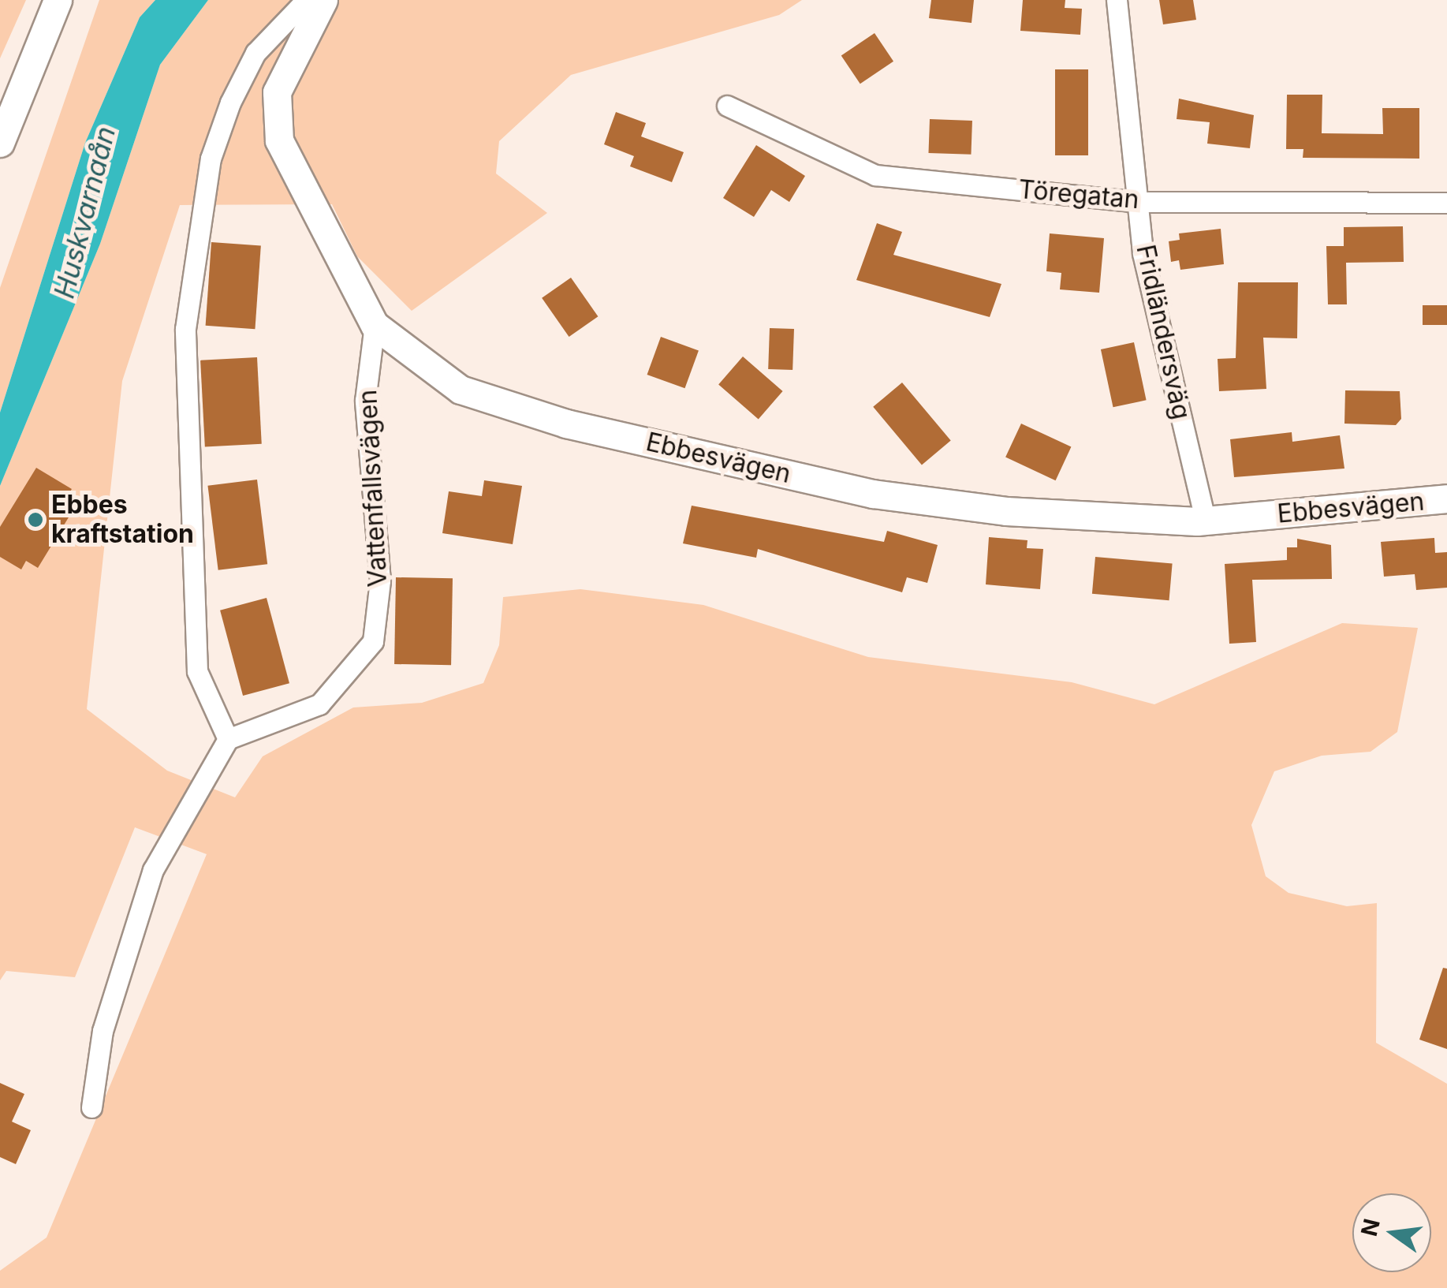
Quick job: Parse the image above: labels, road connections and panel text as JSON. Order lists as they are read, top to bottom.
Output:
{
  "streets": {
    "street": [
      "Töregatan",
      "Fridländersväg",
      "Ebbesvägen",
      "Vattenfallsvägen"
    ]
  },
  "crossings": [
    ["Töregatan", "Fridländersväg"],
    ["Fridländersväg", "Ebbesvägen"],
    ["Ebbesvägen", "Vattenfallsvägen"]
  ],
  "water": ["Huskvarnaån"],
  "places": ["Ebbes kraftstation"],
  "north": "left"
}
